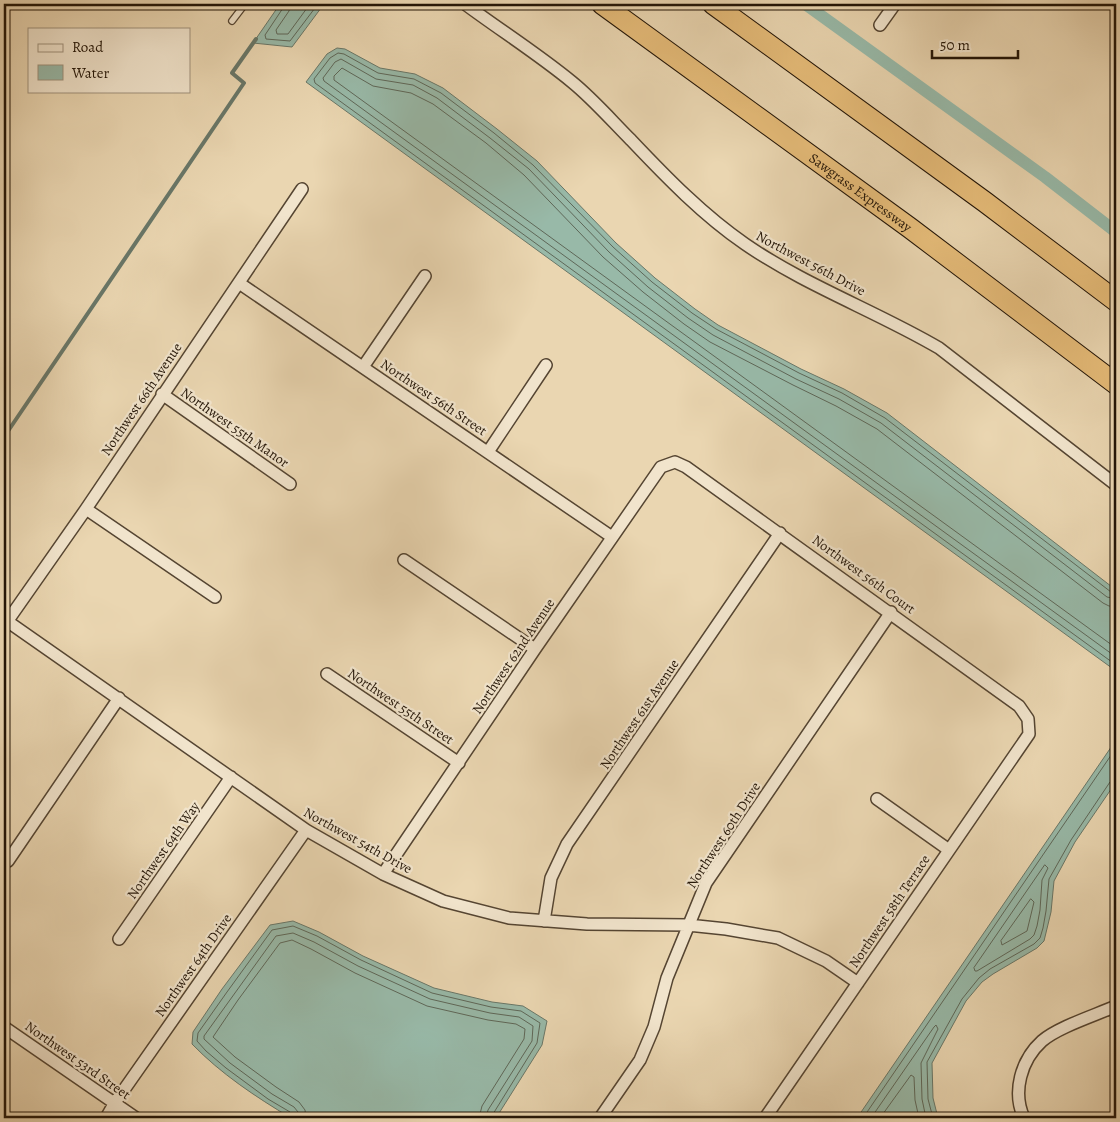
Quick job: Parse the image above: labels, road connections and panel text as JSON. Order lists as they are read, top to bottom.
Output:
{
  "streets": {
    "highway": ["Sawgrass Expressway"],
    "street": [
      "Northwest 56th Drive",
      "Northwest 56th Street",
      "Northwest 66th Avenue",
      "Northwest 55th Manor",
      "Northwest 56th Court",
      "Northwest 62nd Avenue",
      "Northwest 55th Street",
      "Northwest 61st Avenue",
      "Northwest 60th Drive",
      "Northwest 54th Drive",
      "Northwest 64th Way",
      "Northwest 58th Terrace",
      "Northwest 64th Drive",
      "Northwest 53rd Street"
    ]
  },
  "crossings": [
    ["Northwest 56th Street", "Northwest 66th Avenue"],
    ["Northwest 56th Street", "Northwest 62nd Avenue"],
    ["Northwest 66th Avenue", "Northwest 55th Manor"],
    ["Northwest 66th Avenue", "Northwest 54th Drive"],
    ["Northwest 56th Court", "Northwest 62nd Avenue"],
    ["Northwest 56th Court", "Northwest 61st Avenue"],
    ["Northwest 56th Court", "Northwest 60th Drive"],
    ["Northwest 56th Court", "Northwest 58th Terrace"],
    ["Northwest 62nd Avenue", "Northwest 55th Street"],
    ["Northwest 62nd Avenue", "Northwest 54th Drive"],
    ["Northwest 61st Avenue", "Northwest 54th Drive"],
    ["Northwest 60th Drive", "Northwest 54th Drive"],
    ["Northwest 54th Drive", "Northwest 64th Way"],
    ["Northwest 54th Drive", "Northwest 58th Terrace"],
    ["Northwest 54th Drive", "Northwest 64th Drive"],
    ["Northwest 64th Drive", "Northwest 53rd Street"]
  ],
  "legend": ["Road", "Water"],
  "scale_bar": "50 m"
}
